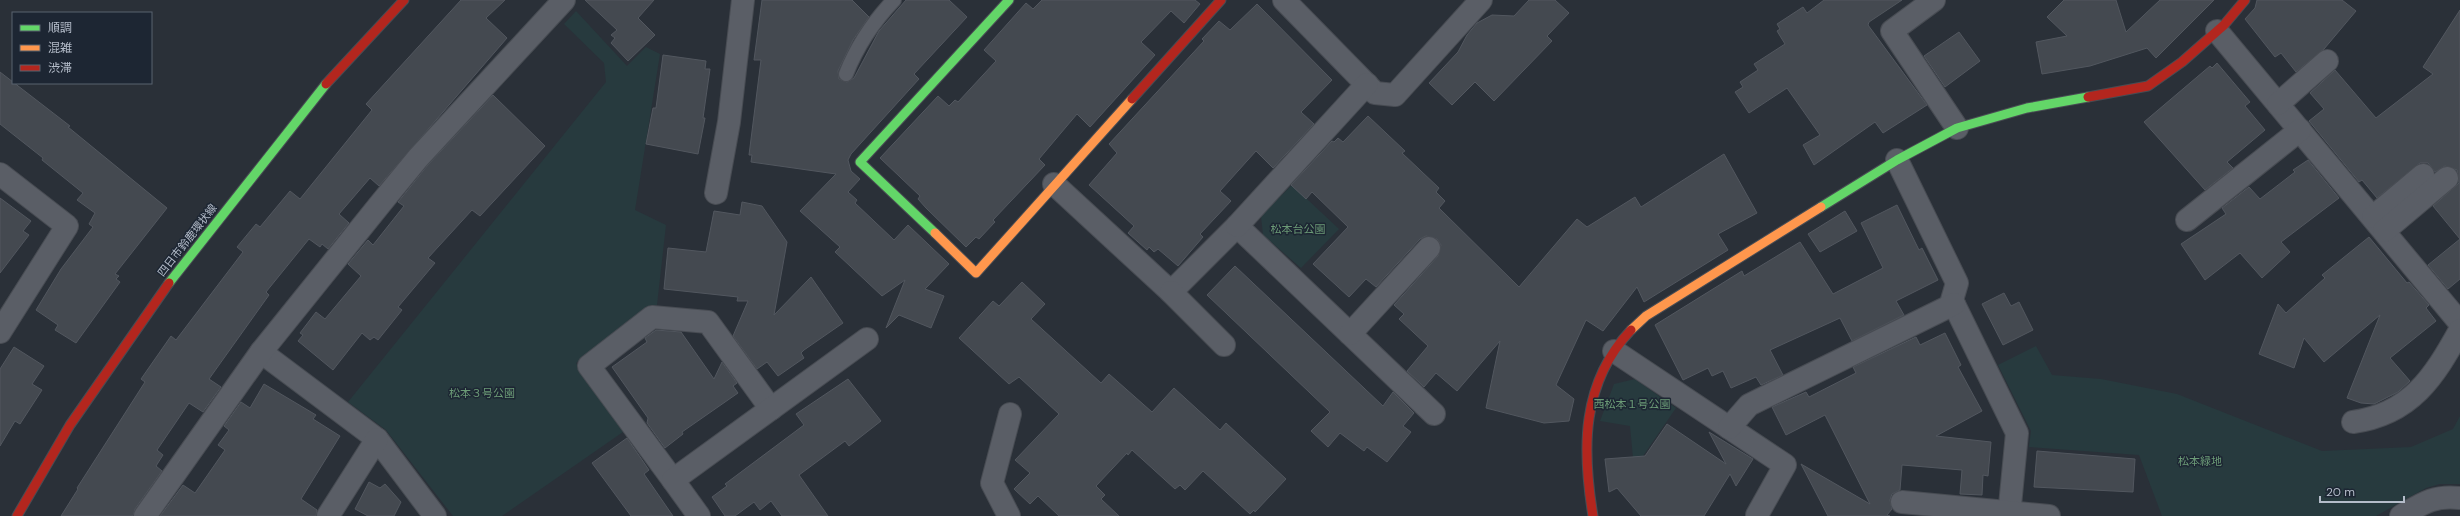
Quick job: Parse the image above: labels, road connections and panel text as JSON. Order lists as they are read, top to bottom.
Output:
{
  "streets": {
    "street": ["四日市鈴鹿環状線"]
  },
  "parks": [
    "松本台公園",
    "松本３号公園",
    "西松本１号公園",
    "松本緑地"
  ],
  "legend": ["順調", "混雑", "渋滞"],
  "scale_bar": "20 m"
}
